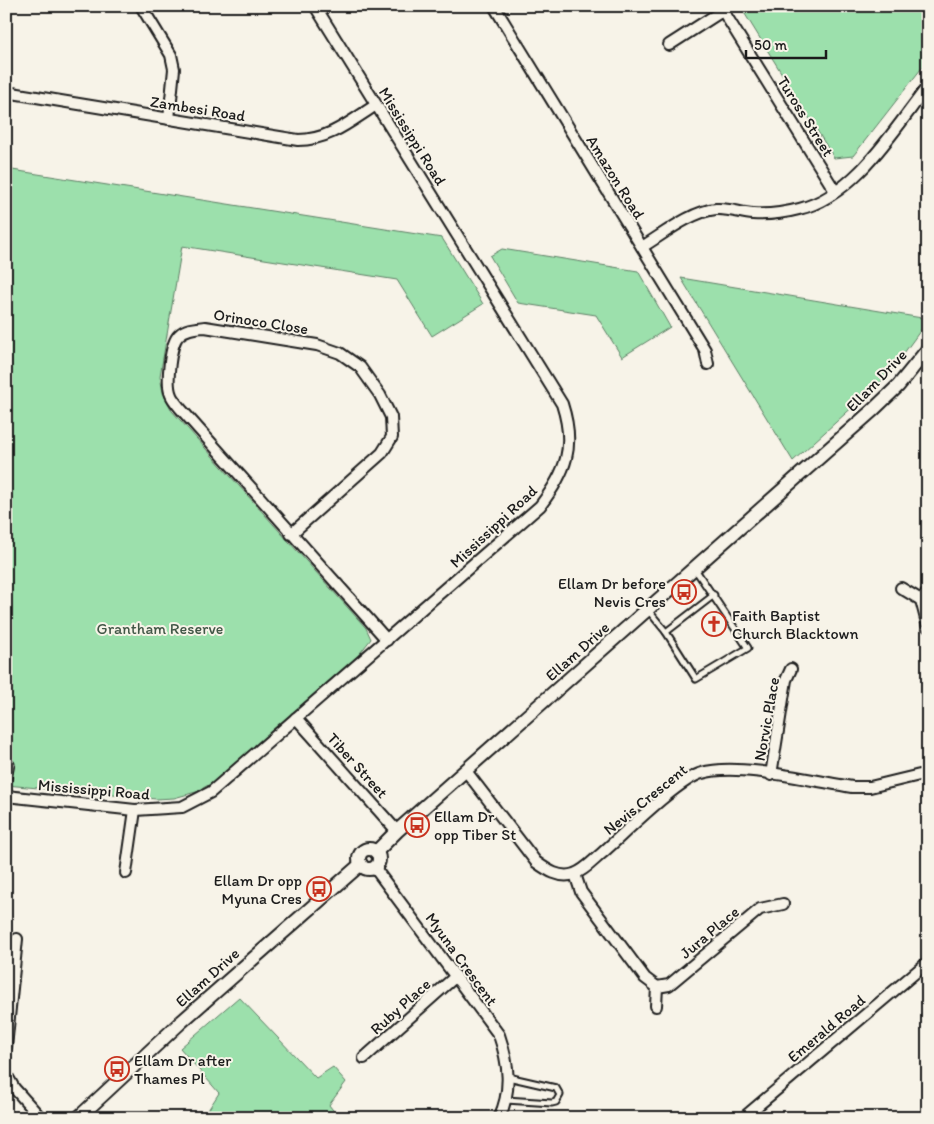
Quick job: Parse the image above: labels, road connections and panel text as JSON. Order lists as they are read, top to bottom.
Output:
{
  "streets": {
    "street": [
      "Zambesi Road",
      "Tuross Street",
      "Mississippi Road",
      "Amazon Road",
      "Orinoco Close",
      "Ellam Drive",
      "Norvic Place",
      "Tiber Street",
      "Nevis Crescent",
      "Jura Place",
      "Myuna Crescent",
      "Ruby Place",
      "Emerald Road"
    ]
  },
  "crossings": [
    ["Zambesi Road", "Mississippi Road"],
    ["Mississippi Road", "Orinoco Close"],
    ["Mississippi Road", "Tiber Street"],
    ["Ellam Drive", "Tiber Street"],
    ["Ellam Drive", "Myuna Crescent"],
    ["Norvic Place", "Nevis Crescent"],
    ["Myuna Crescent", "Ruby Place"]
  ],
  "parks": ["Grantham Reserve"],
  "places": {
    "bus stop": [
      "Ellam Dr before Nevis Cres",
      "Ellam Dr opp Tiber St",
      "Ellam Dr opp Myuna Cres",
      "Ellam Dr after Thames Pl"
    ],
    "church": ["Faith Baptist Church Blacktown"]
  },
  "scale_bar": "50 m"
}
